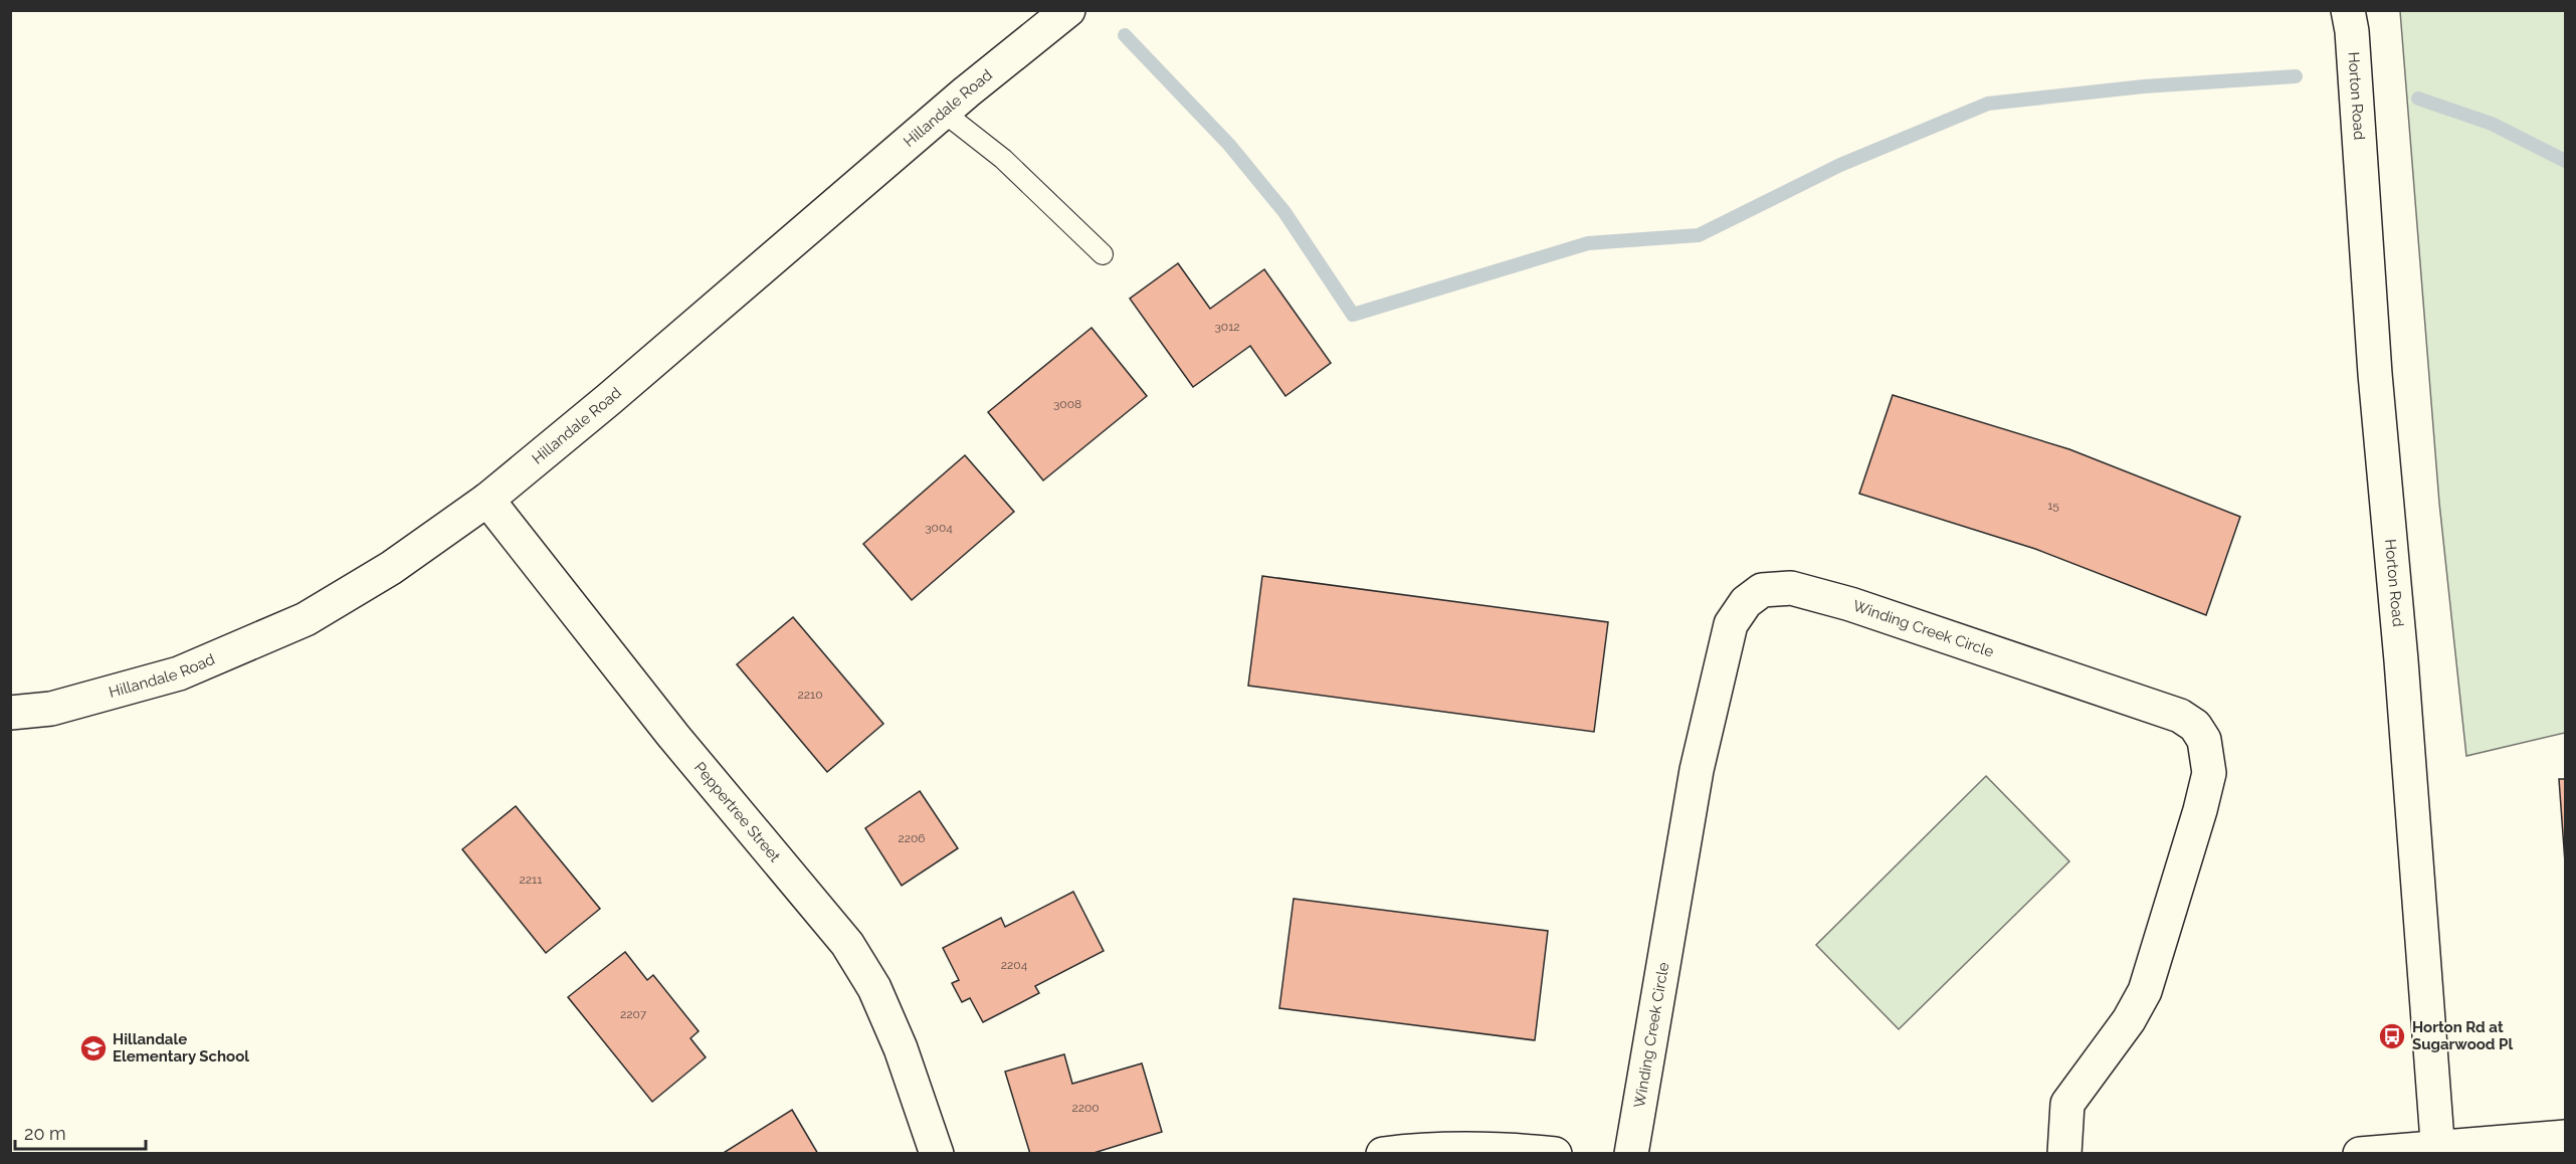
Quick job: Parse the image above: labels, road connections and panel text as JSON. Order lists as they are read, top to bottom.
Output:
{
  "streets": {
    "street": [
      "Horton Road",
      "Hillandale Road",
      "Winding Creek Circle",
      "Peppertree Street"
    ]
  },
  "crossings": [
    ["Hillandale Road", "Peppertree Street"]
  ],
  "places": {
    "bus stop": ["Horton Rd at Sugarwood Pl"],
    "school or university": ["Hillandale Elementary School"]
  },
  "house_numbers": [
    "3012",
    "3008",
    "15",
    "3004",
    "2210",
    "2206",
    "2211",
    "2204",
    "2207",
    "2200"
  ],
  "scale_bar": "20 m"
}
